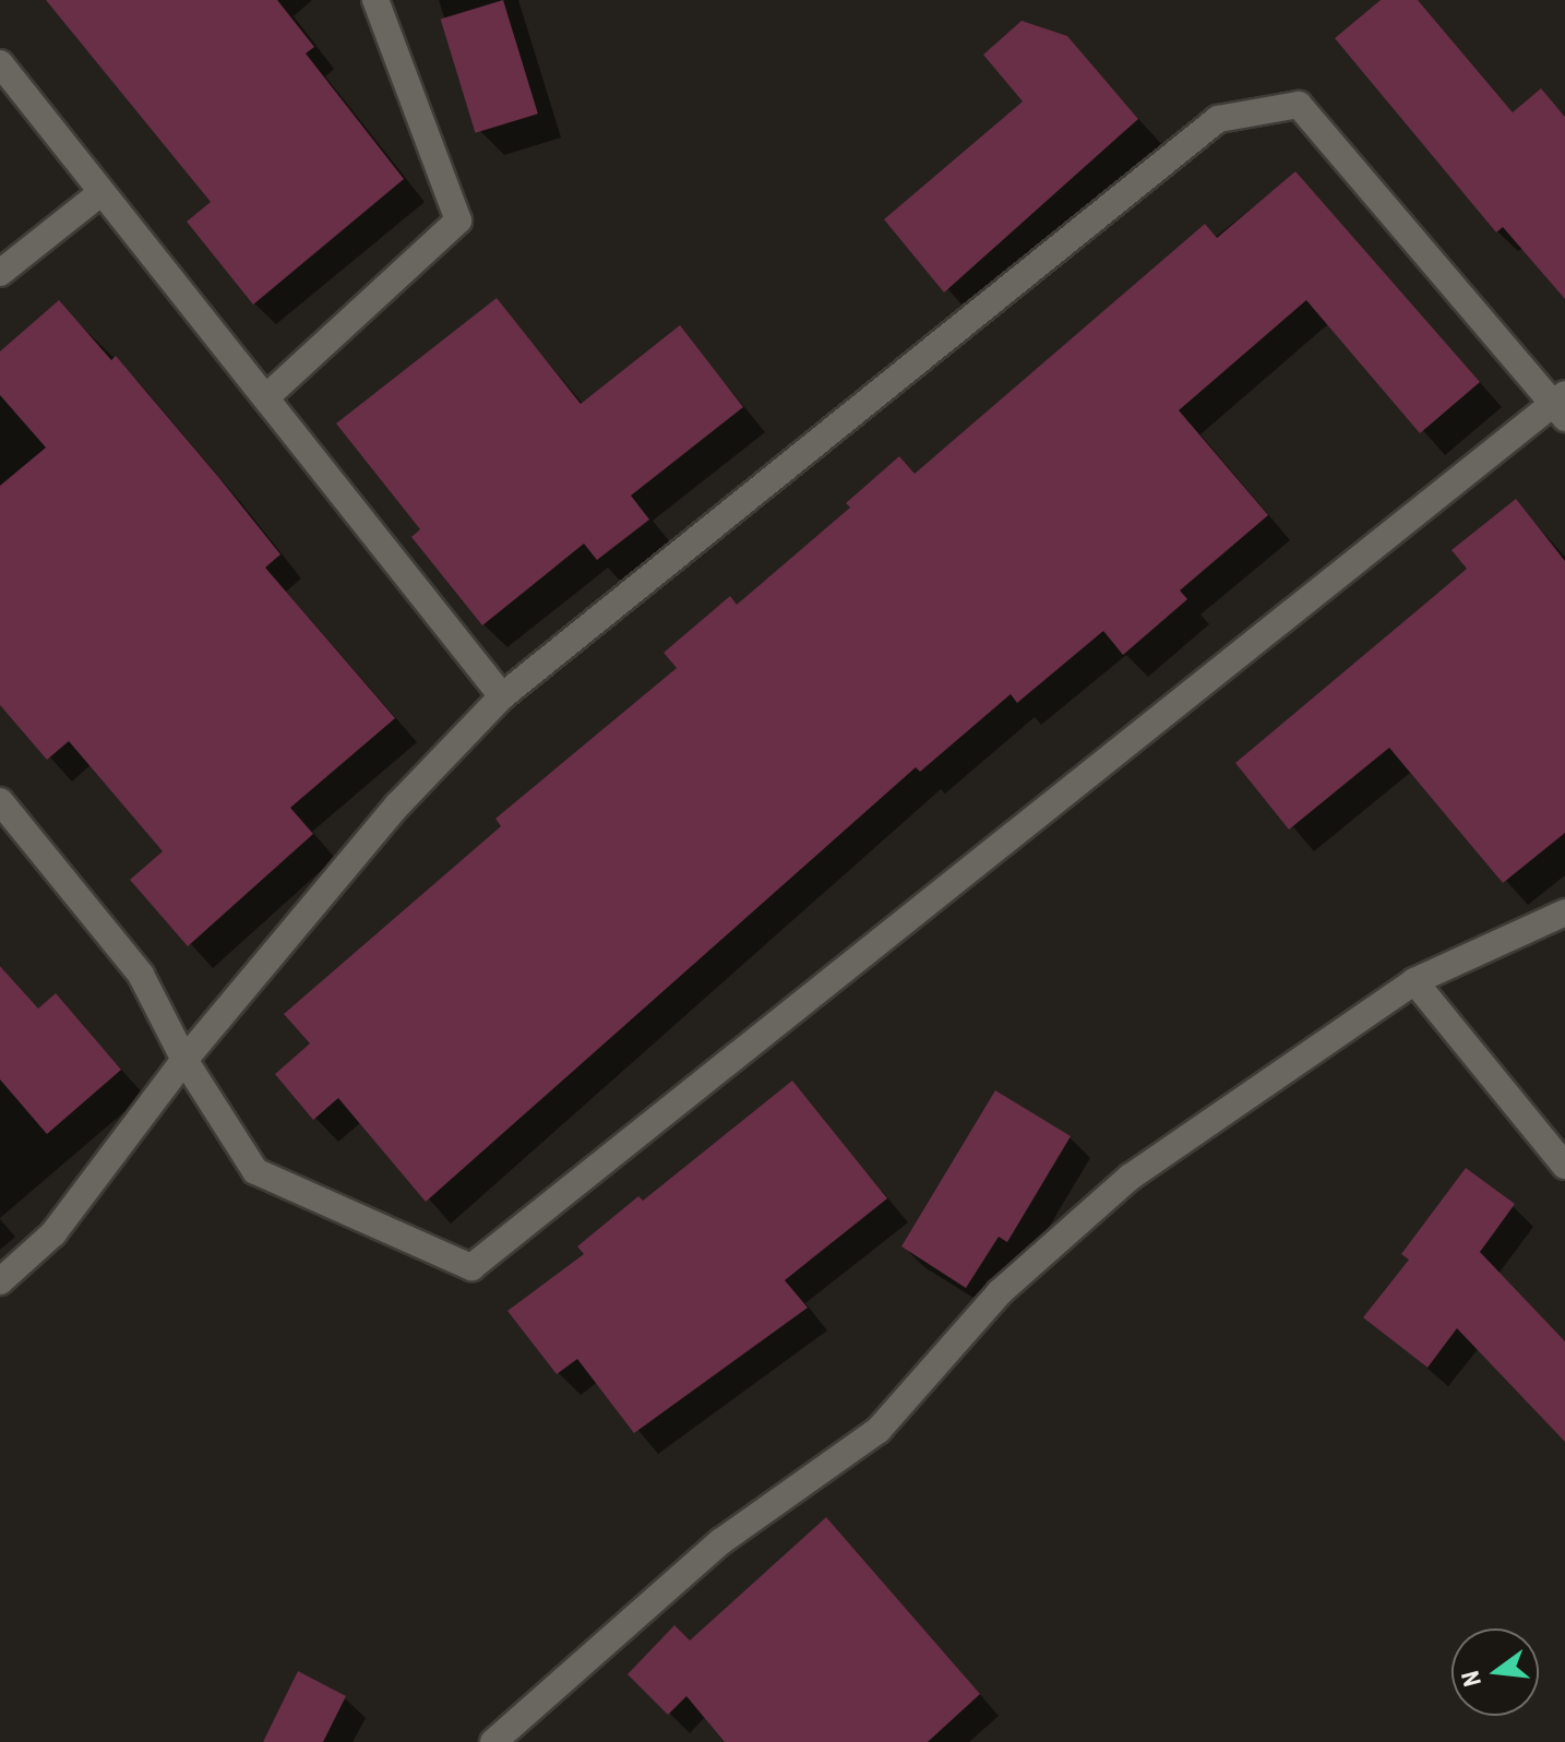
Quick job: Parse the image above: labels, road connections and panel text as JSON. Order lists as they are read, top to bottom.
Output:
{
  "north": "left"
}
